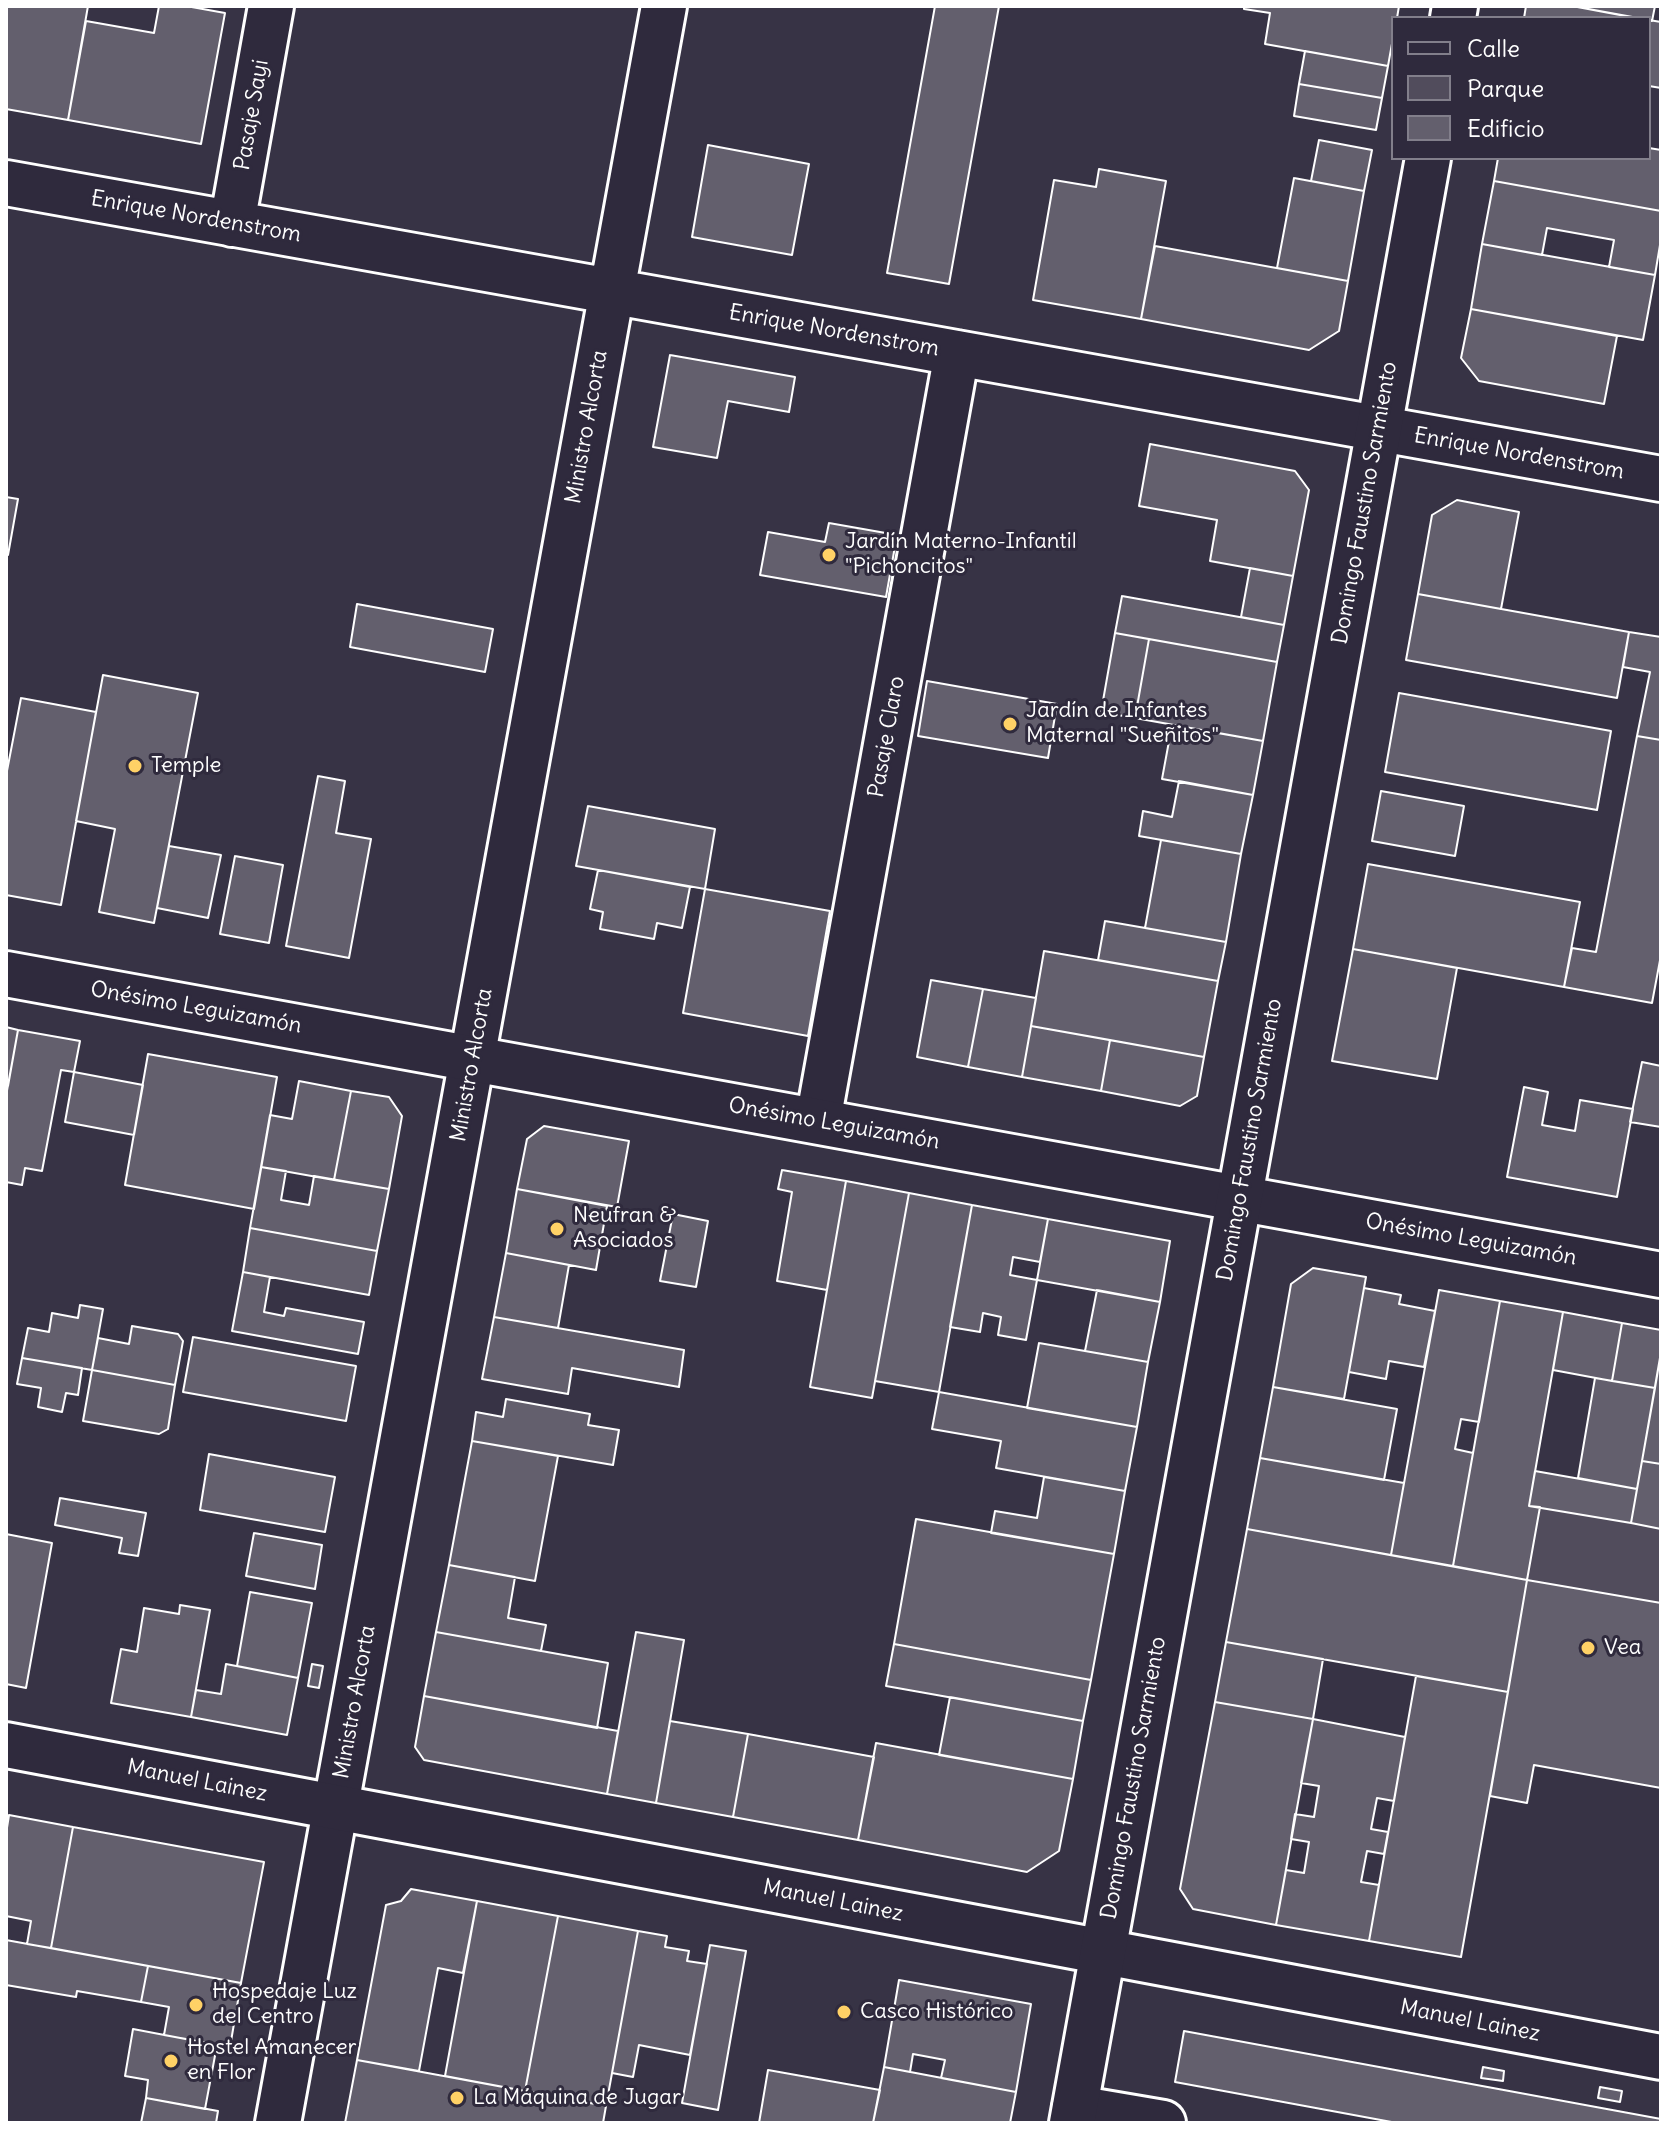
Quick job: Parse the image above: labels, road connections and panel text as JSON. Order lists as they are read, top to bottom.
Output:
{
  "streets": {
    "street": [
      "Pasaje Sayi",
      "Enrique Nordenstrom",
      "Ministro Alcorta",
      "Domingo Faustino Sarmiento",
      "Pasaje Claro",
      "Onésimo Leguizamón",
      "Manuel Lainez"
    ]
  },
  "crossings": [
    ["Pasaje Sayi", "Enrique Nordenstrom"],
    ["Enrique Nordenstrom", "Ministro Alcorta"],
    ["Enrique Nordenstrom", "Domingo Faustino Sarmiento"],
    ["Enrique Nordenstrom", "Pasaje Claro"],
    ["Ministro Alcorta", "Onésimo Leguizamón"],
    ["Ministro Alcorta", "Manuel Lainez"],
    ["Domingo Faustino Sarmiento", "Onésimo Leguizamón"],
    ["Domingo Faustino Sarmiento", "Manuel Lainez"],
    ["Pasaje Claro", "Onésimo Leguizamón"]
  ],
  "places": [
    "Jardín Materno-Infantil \"Pichoncitos\"",
    "Jardín de Infantes Maternal \"Sueñitos\"",
    "Temple",
    "Neufran & Asociados",
    "Vea",
    "Hospedaje Luz del Centro",
    "Casco Histórico",
    "Hostel Amanecer en Flor",
    "La Máquina de Jugar"
  ],
  "legend": ["Calle", "Parque", "Edificio"]
}
